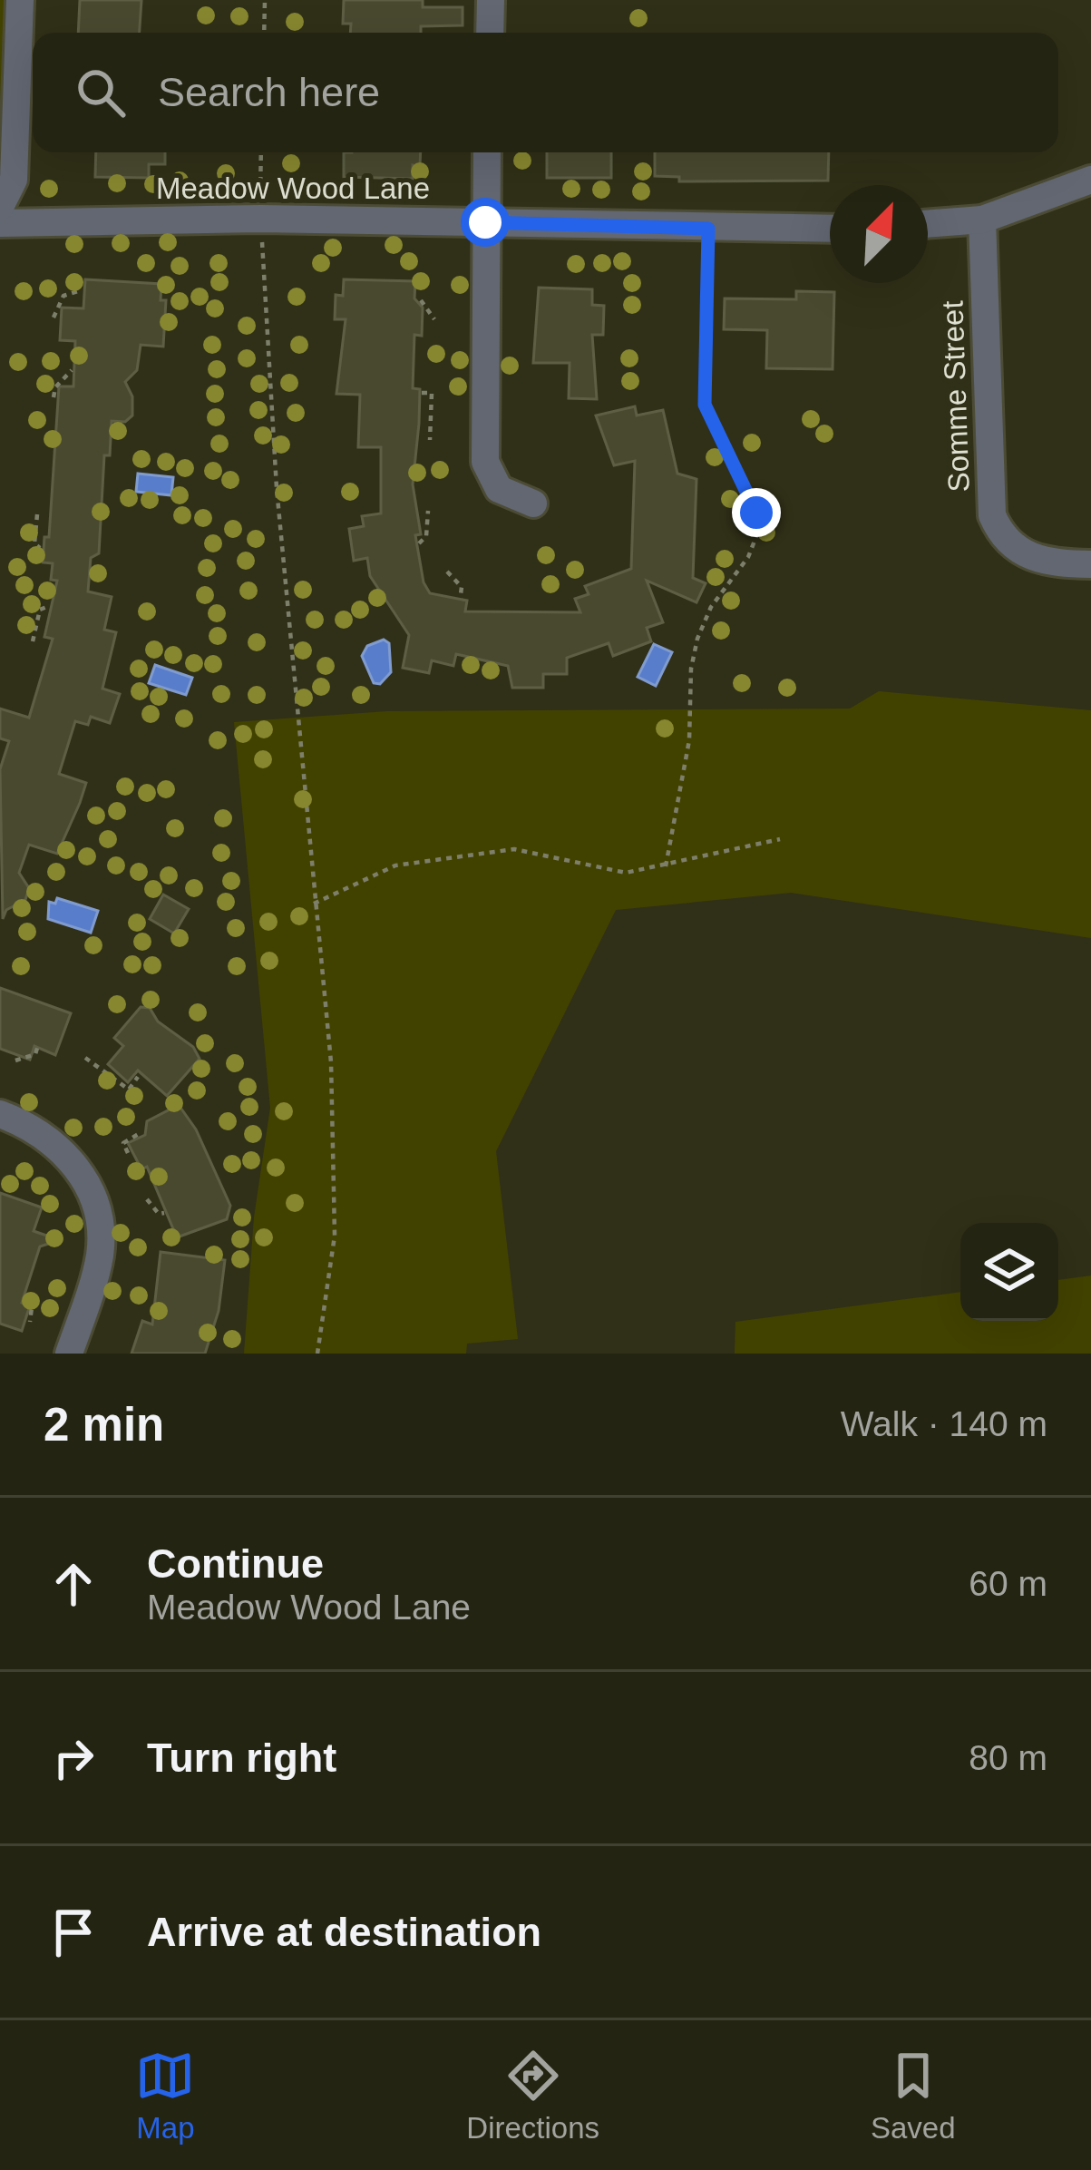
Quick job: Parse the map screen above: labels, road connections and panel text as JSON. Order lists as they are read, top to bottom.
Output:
{
  "streets": {
    "street": ["Meadow Wood Lane", "Somme Street"]
  },
  "north": "top right",
  "page": {
    "search": "Search here",
    "heading": ["2 min", "Walk · 140 m"],
    "list": [
      ["Continue", "Meadow Wood Lane", "60 m"],
      ["Turn right", "80 m"],
      "Arrive at destination"
    ],
    "nav": ["Map", "Directions", "Saved"]
  }
}
